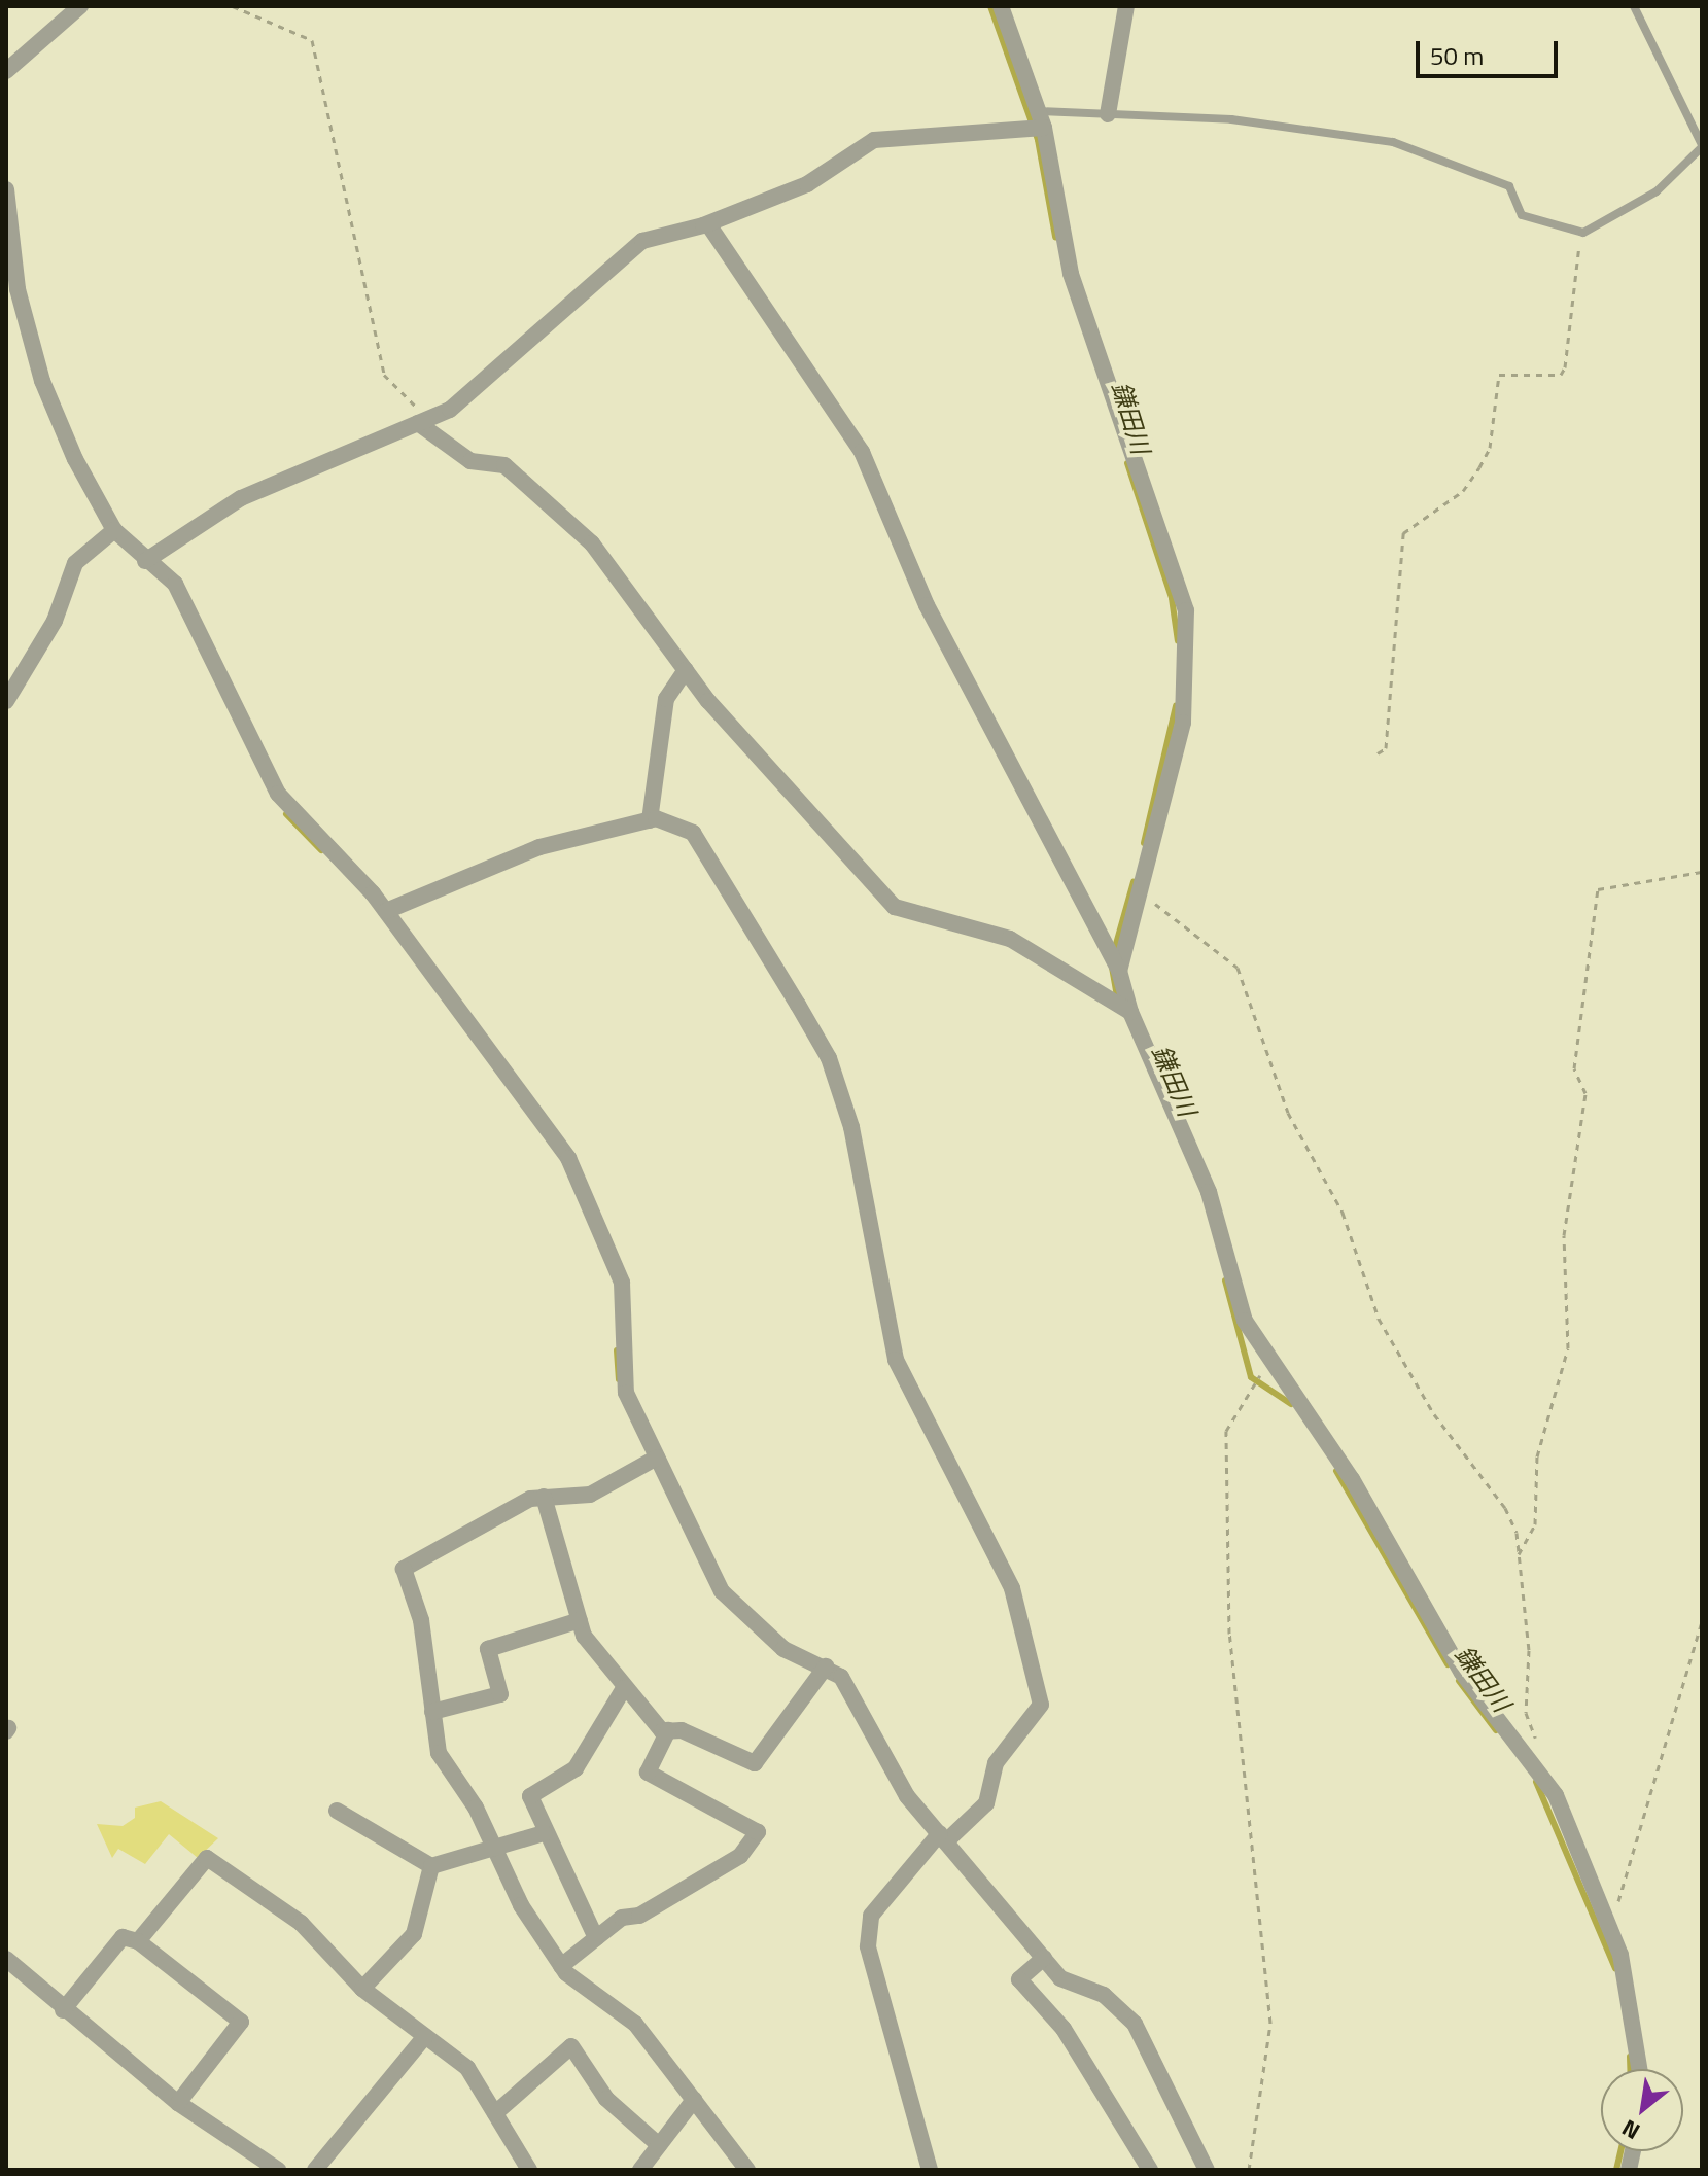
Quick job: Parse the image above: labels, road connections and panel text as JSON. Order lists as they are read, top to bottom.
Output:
{
  "water": ["鎌田川"],
  "scale_bar": "50 m",
  "north": "bottom left"
}
